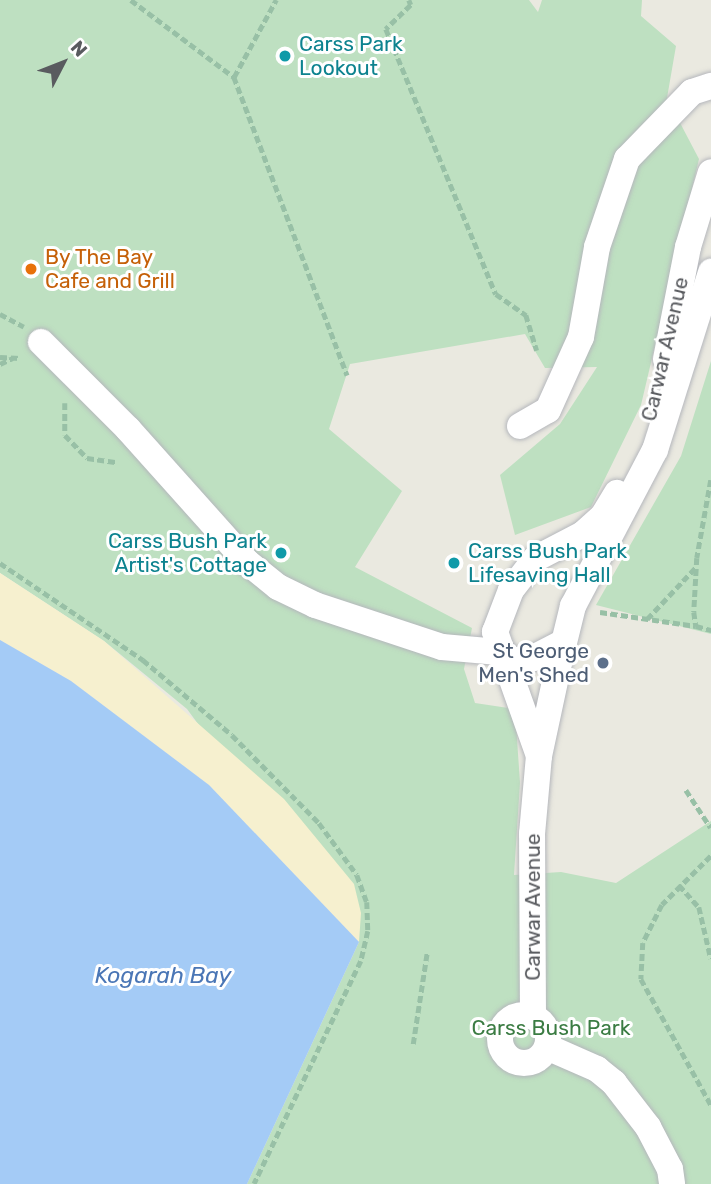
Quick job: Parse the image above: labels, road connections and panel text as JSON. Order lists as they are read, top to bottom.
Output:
{
  "streets": {
    "lane": ["Carwar Avenue"]
  },
  "water": ["Kogarah Bay"],
  "parks": ["Carss Bush Park"],
  "places": [
    "Carss Park Lookout",
    "By The Bay Cafe and Grill",
    "Carss Bush Park Artist's Cottage",
    "Carss Bush Park Lifesaving Hall",
    "St George Men's Shed"
  ],
  "north": "top right"
}
